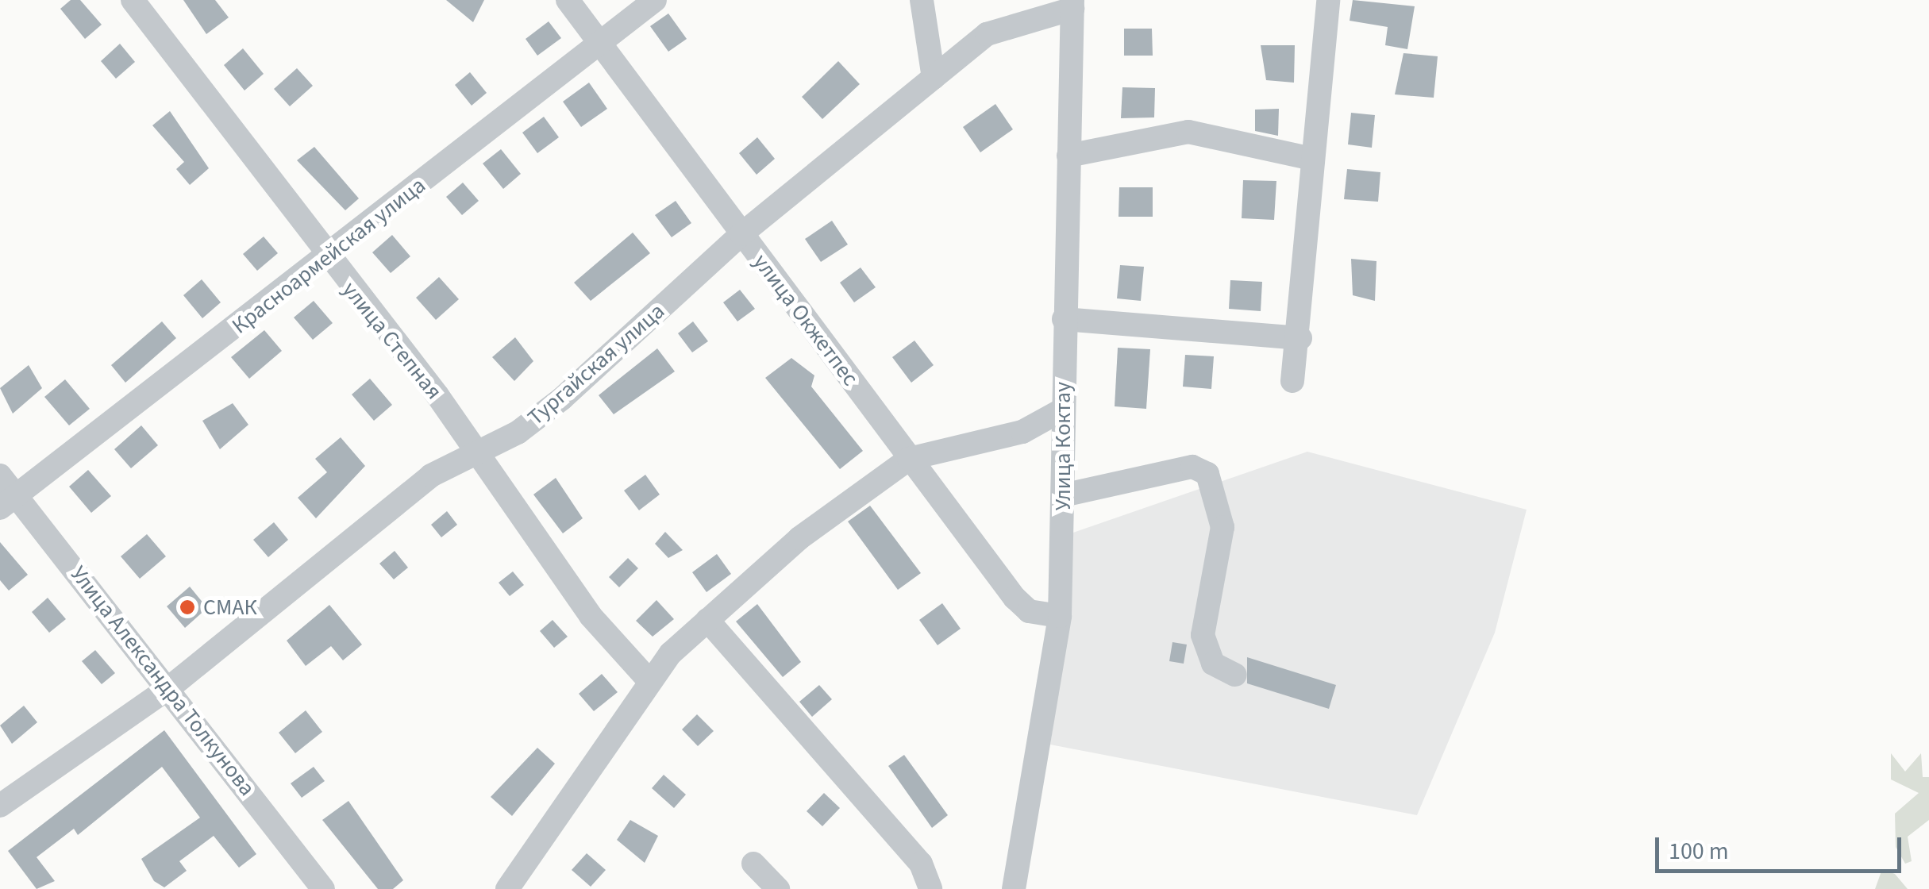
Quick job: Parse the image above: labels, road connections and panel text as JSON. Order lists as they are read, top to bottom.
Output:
{
  "streets": {
    "street": [
      "Красноармейская улица",
      "улица Окжетпес",
      "улица Степная",
      "Тургайская улица",
      "Улица Коктау",
      "Улица Александра Толкунова"
    ]
  },
  "crossings": [
    ["Красноармейская улица", "улица Окжетпес"],
    ["Красноармейская улица", "улица Степная"],
    ["Красноармейская улица", "Улица Александра Толкунова"],
    ["улица Окжетпес", "Тургайская улица"],
    ["улица Окжетпес", "Улица Коктау"],
    ["улица Степная", "Тургайская улица"],
    ["Тургайская улица", "Улица Коктау"],
    ["Тургайская улица", "Улица Александра Толкунова"]
  ],
  "places": ["СМАК"],
  "scale_bar": "100 m"
}
